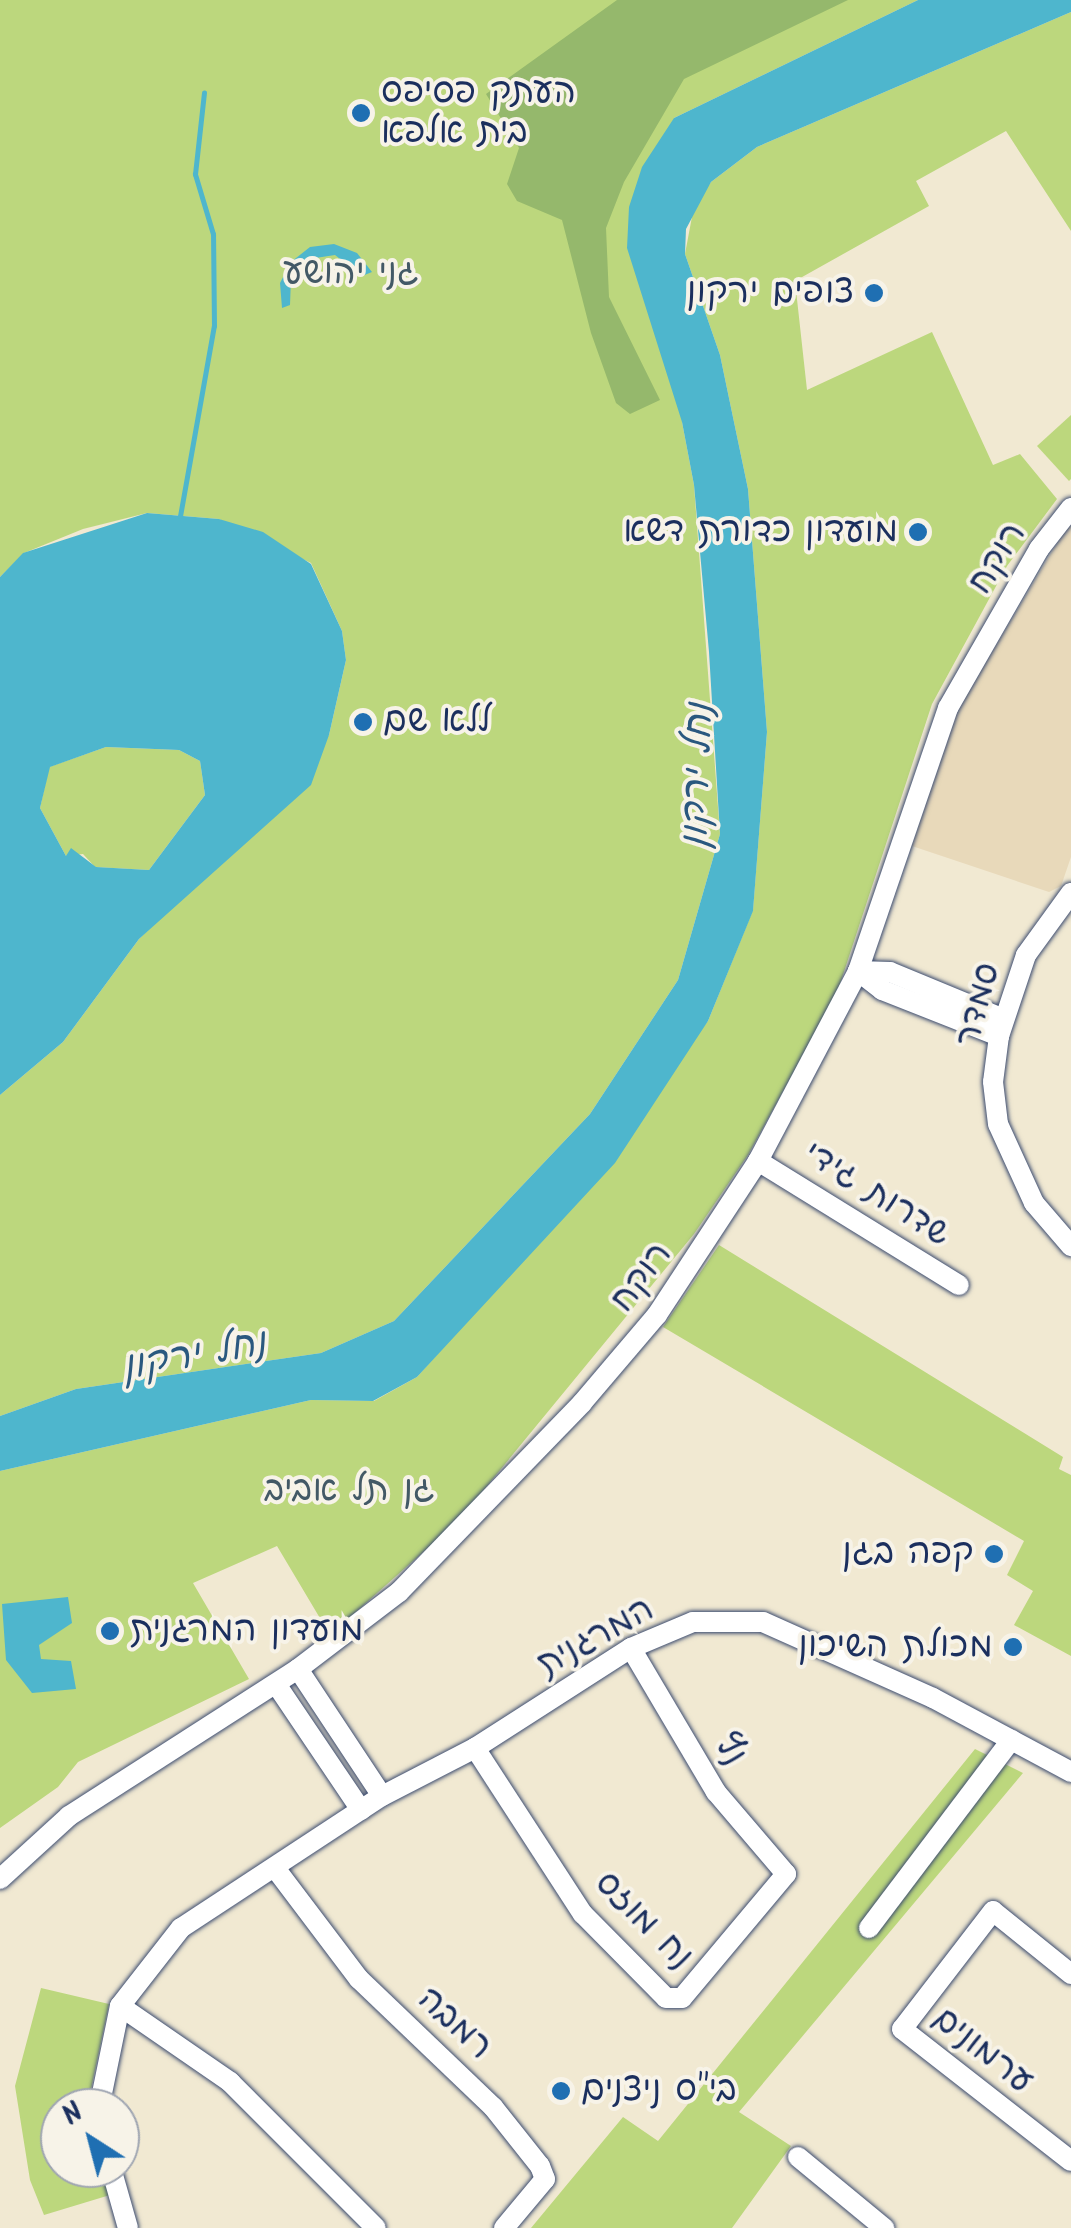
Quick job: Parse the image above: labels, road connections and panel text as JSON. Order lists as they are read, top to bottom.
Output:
{
  "streets": {
    "street": [
      "רוקח",
      "סמדר",
      "שדרות גידי",
      "המרגנית",
      "נץ",
      "נח מוזס",
      "רמבה",
      "ערמונים"
    ]
  },
  "crossings": [
    ["רוקח", "שדרות גידי"],
    ["המרגנית", "נץ"],
    ["המרגנית", "נח מוזס"],
    ["המרגנית", "רמבה"],
    ["נץ", "נח מוזס"]
  ],
  "water": ["נחל ירקון"],
  "parks": ["גני יהושע", "גן תל אביב"],
  "places": [
    "העתק פסיפס בית אלפא",
    "צופים ירקון",
    "מועדון כדורת דשא",
    "ללא שם",
    "קפה בגן",
    "מועדון המרגנית",
    "מכולת השיכון",
    "בי\"ס ניצנים"
  ],
  "north": "top left"
}
